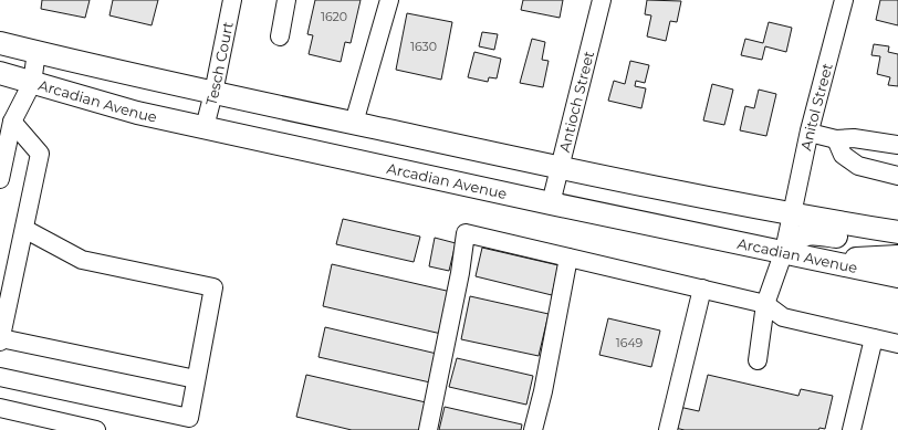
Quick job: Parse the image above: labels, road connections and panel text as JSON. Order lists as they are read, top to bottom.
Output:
{
  "streets": {
    "main road": ["Arcadian Avenue"],
    "street": ["Tesch Court", "Antioch Street", "Anitol Street"]
  },
  "crossings": [
    ["Tesch Court", "Arcadian Avenue"],
    ["Arcadian Avenue", "Antioch Street"],
    ["Arcadian Avenue", "Anitol Street"]
  ],
  "house_numbers": ["1620", "1630", "1649"]
}
